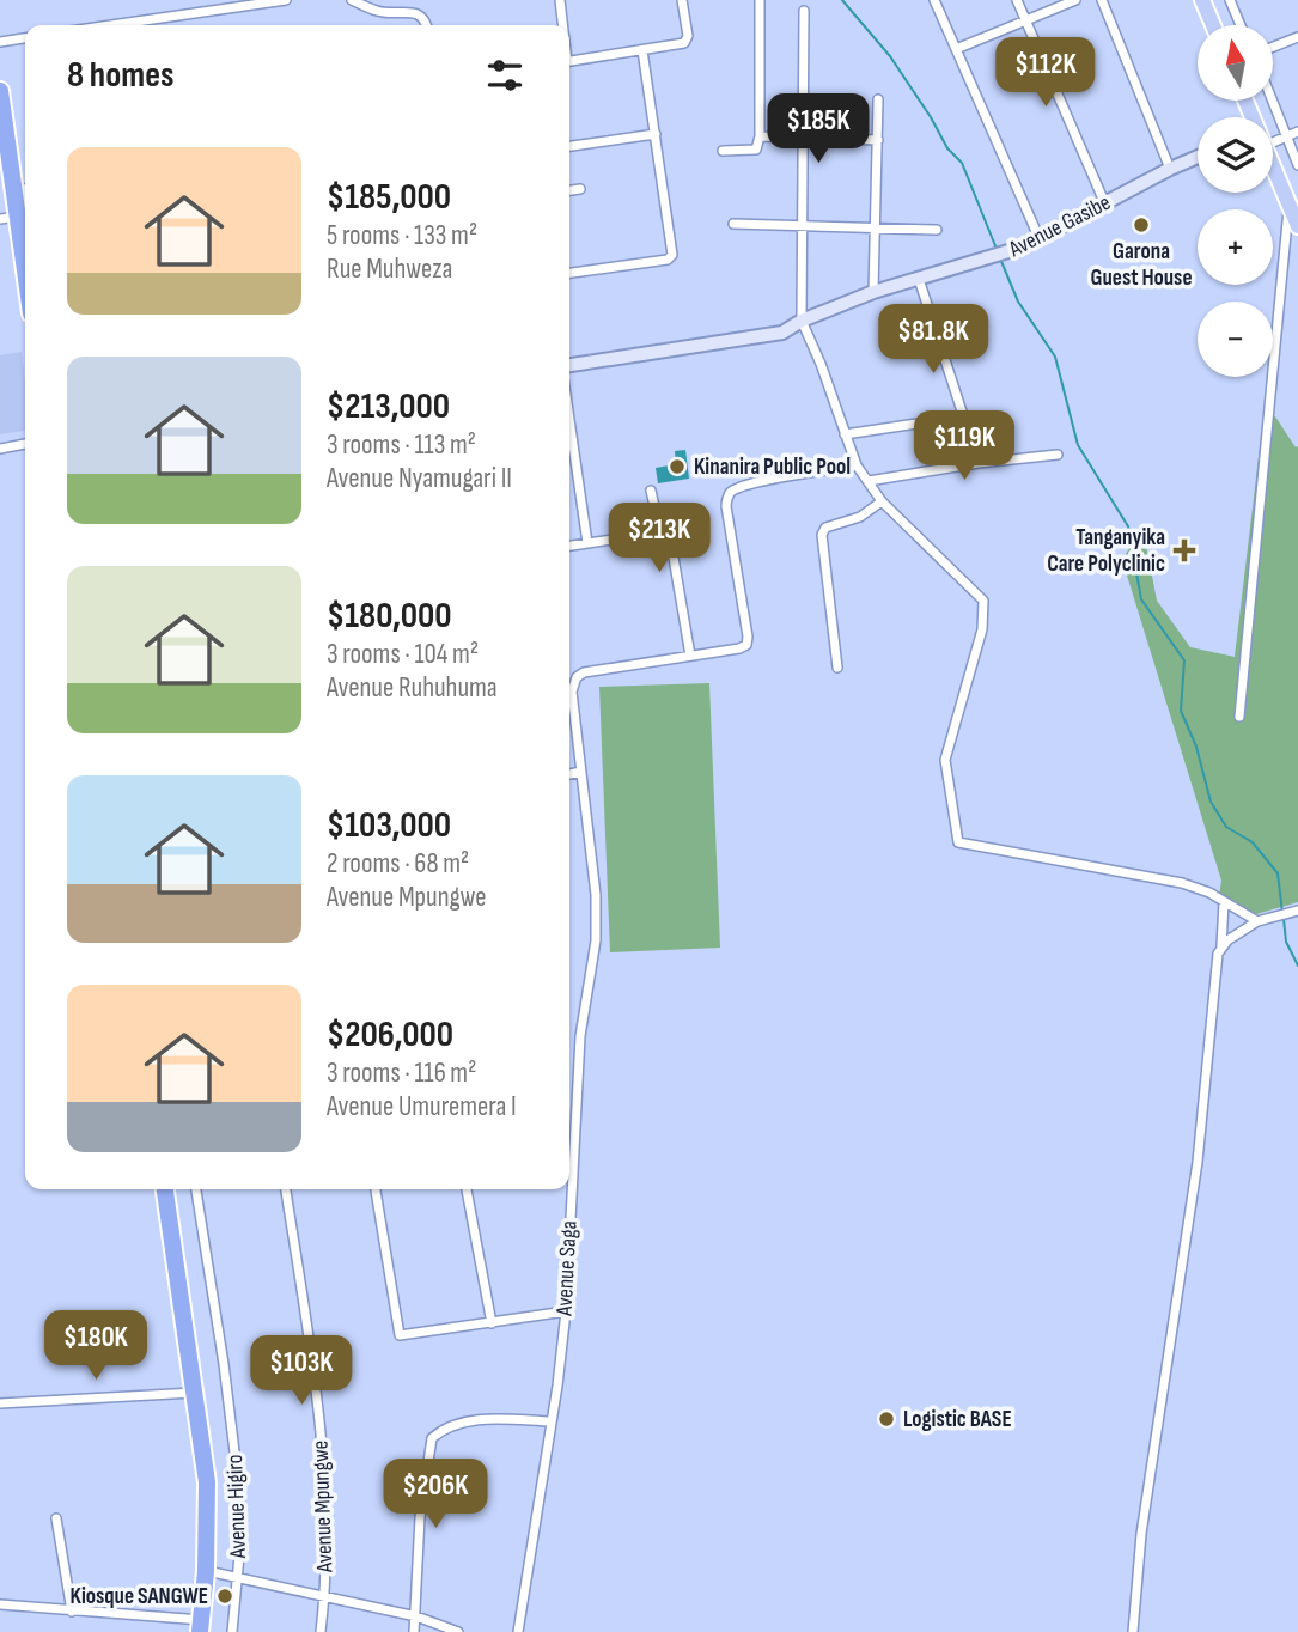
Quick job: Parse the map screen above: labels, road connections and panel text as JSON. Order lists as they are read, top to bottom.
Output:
{
  "streets": {
    "street": [
      "Avenue Gasibe",
      "Avenue Saga",
      "Avenue Higiro",
      "Avenue Mpungwe"
    ]
  },
  "places": {
    "other": [
      "Garona Guest House",
      "Kinanira Public Pool",
      "Logistic BASE",
      "Kiosque SANGWE"
    ],
    "health": ["Tanganyika Care Polyclinic"]
  },
  "north": "top",
  "page": {
    "map_buttons": ["+", "−"],
    "heading": "8 homes",
    "price": [
      "$112K",
      "$185K",
      "$81.8K",
      "$119K",
      "$213K",
      "$180K",
      "$103K",
      "$206K"
    ],
    "list": [
      {
        "name": "$185,000",
        "note": "5 rooms · 133 m² · Rue Muhweza"
      },
      {
        "name": "$213,000",
        "note": "3 rooms · 113 m² · Avenue Nyamugari II"
      },
      {
        "name": "$180,000",
        "note": "3 rooms · 104 m² · Avenue Ruhuhuma"
      },
      {
        "name": "$103,000",
        "note": "2 rooms · 68 m² · Avenue Mpungwe"
      },
      {
        "name": "$206,000",
        "note": "3 rooms · 116 m² · Avenue Umuremera I"
      }
    ]
  }
}
